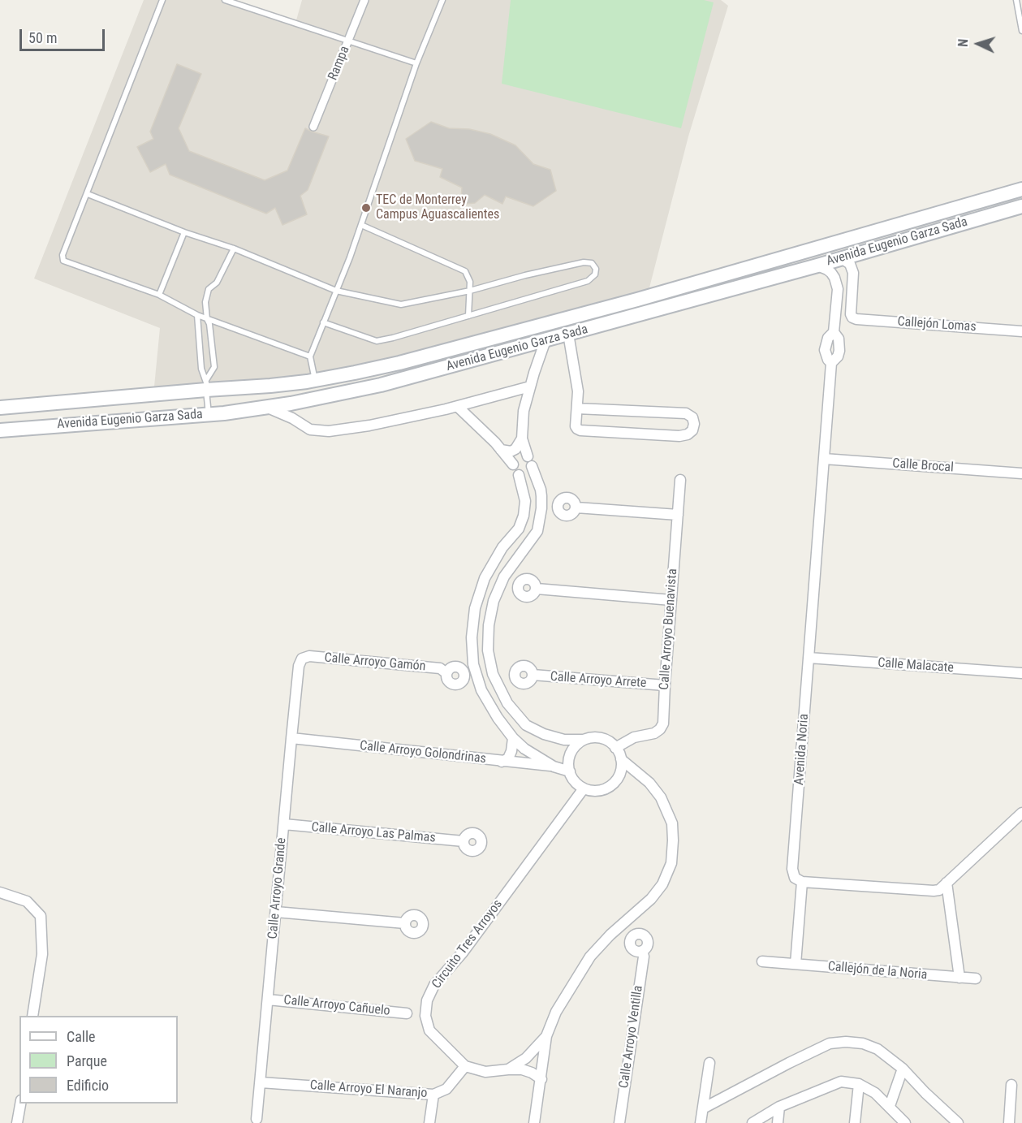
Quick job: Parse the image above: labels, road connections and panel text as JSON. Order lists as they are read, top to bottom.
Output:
{
  "streets": {
    "main road": ["Avenida Eugenio Garza Sada"],
    "street": [
      "Rampa",
      "Callejón Lomas",
      "Calle Brocal",
      "Calle Arroyo Buenavista",
      "Calle Arroyo Gamón",
      "Calle Malacate",
      "Calle Arroyo Arrete",
      "Avenida Noria",
      "Calle Arroyo Golondrinas",
      "Calle Arroyo Las Palmas",
      "Calle Arroyo Grande",
      "Circuito Tres Arroyos",
      "Callejón de la Noria",
      "Calle Arroyo Cañuelo",
      "Calle Arroyo Ventilla",
      "Calle Arroyo El Naranjo"
    ]
  },
  "crossings": [
    ["Avenida Eugenio Garza Sada", "Callejón Lomas"],
    ["Avenida Eugenio Garza Sada", "Avenida Noria"],
    ["Calle Brocal", "Avenida Noria"],
    ["Calle Arroyo Buenavista", "Calle Arroyo Arrete"],
    ["Calle Arroyo Buenavista", "Circuito Tres Arroyos"],
    ["Calle Arroyo Gamón", "Calle Arroyo Grande"],
    ["Calle Malacate", "Avenida Noria"],
    ["Calle Arroyo Golondrinas", "Calle Arroyo Grande"],
    ["Calle Arroyo Las Palmas", "Calle Arroyo Grande"],
    ["Calle Arroyo Grande", "Calle Arroyo Cañuelo"],
    ["Calle Arroyo Grande", "Calle Arroyo El Naranjo"],
    ["Circuito Tres Arroyos", "Calle Arroyo El Naranjo"]
  ],
  "places": ["TEC de Monterrey Campus Aguascalientes"],
  "legend": ["Calle", "Parque", "Edificio"],
  "scale_bar": "50 m",
  "north": "left"
}
